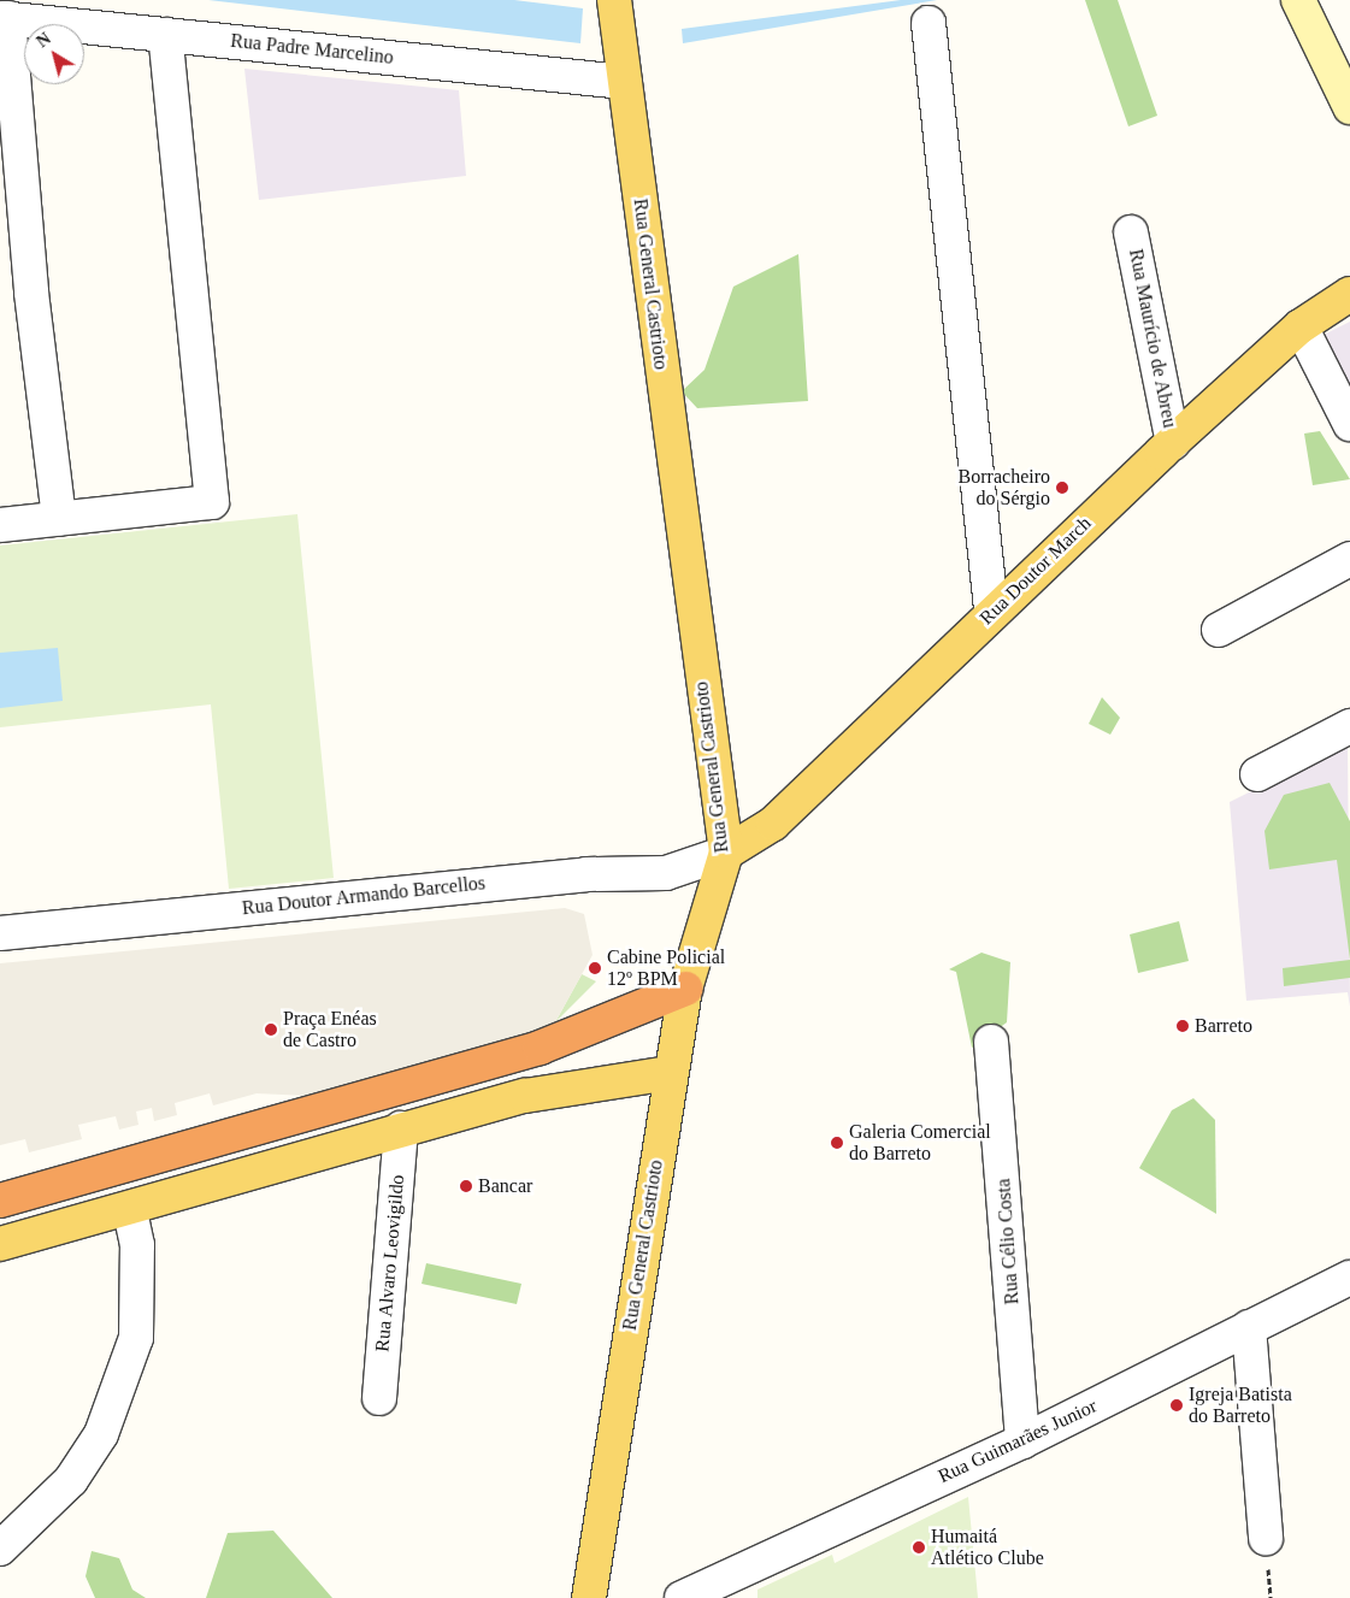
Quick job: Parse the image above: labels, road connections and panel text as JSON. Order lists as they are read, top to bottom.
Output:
{
  "streets": {
    "main road": ["Rua General Castrioto", "Rua Doutor March"],
    "street": [
      "Rua Padre Marcelino",
      "Rua Maurício de Abreu",
      "Rua Doutor Armando Barcellos",
      "Rua Célio Costa",
      "Rua Alvaro Leovigildo",
      "Rua Guimarães Junior"
    ]
  },
  "crossings": [
    ["Rua Padre Marcelino", "Rua General Castrioto"],
    ["Rua General Castrioto", "Rua Doutor March"],
    ["Rua General Castrioto", "Rua Doutor Armando Barcellos"],
    ["Rua Maurício de Abreu", "Rua Doutor March"],
    ["Rua Doutor March", "Rua Doutor Armando Barcellos"],
    ["Rua Célio Costa", "Rua Guimarães Junior"]
  ],
  "places": [
    "Borracheiro do Sérgio",
    "Cabine Policial 12º BPM",
    "Barreto",
    "Praça Enéas de Castro",
    "Galeria Comercial do Barreto",
    "Bancar",
    "Igreja Batista do Barreto",
    "Humaitá Atlético Clube"
  ],
  "north": "top left"
}
